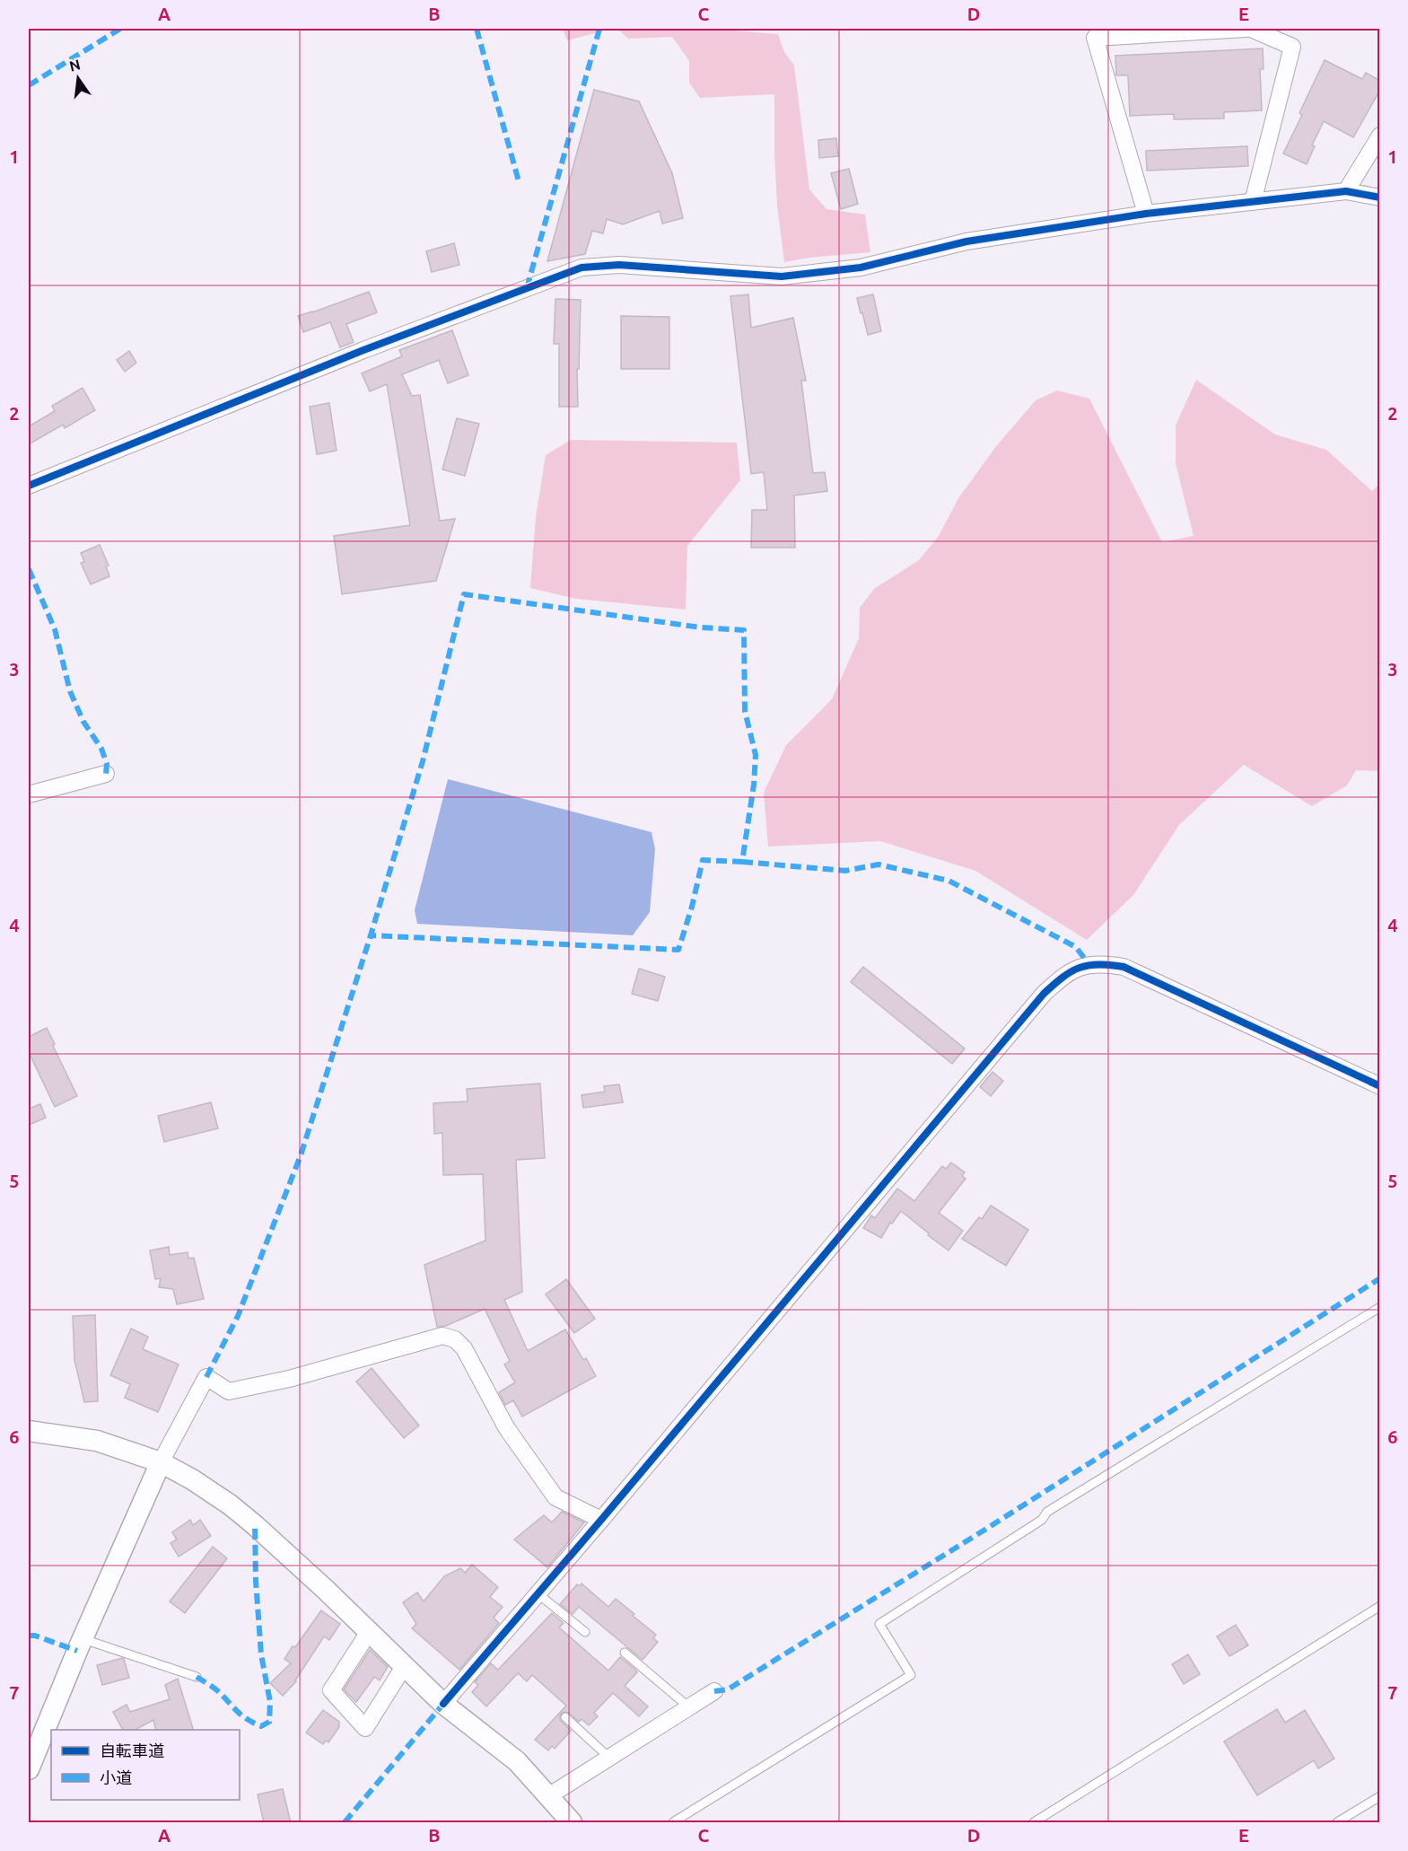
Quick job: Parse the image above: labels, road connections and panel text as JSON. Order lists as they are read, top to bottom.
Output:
{
  "legend": ["自転車道", "小道"],
  "north": "top",
  "grid": {
    "columns": [
      "A",
      "B",
      "C",
      "D",
      "E"
    ],
    "rows": [
      "1",
      "2",
      "3",
      "4",
      "5",
      "6",
      "7"
    ]
  }
}
